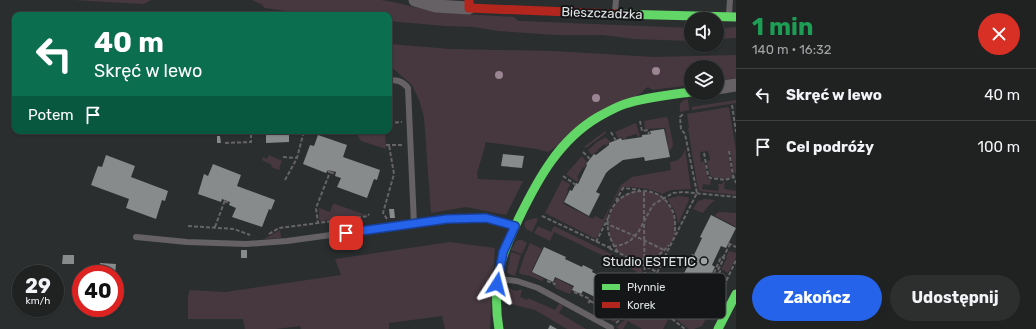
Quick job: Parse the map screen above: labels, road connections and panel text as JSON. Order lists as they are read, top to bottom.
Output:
{
  "streets": {
    "street": ["Bieszczadzka"]
  },
  "places": ["Studio ESTETIC"],
  "legend": ["Płynnie", "Korek"],
  "page": {
    "heading": ["1 min", "140 m · 16:32"],
    "turn": ["40 m", "Skręć w lewo"],
    "list": [
      {
        "name": "Skręć w lewo",
        "value": "40 m"
      },
      {
        "name": "Cel podróży",
        "value": "100 m"
      }
    ],
    "then": "Potem",
    "speed": "29 km/h",
    "limit": "40",
    "buttons": ["Zakończ", "Udostępnij"]
  }
}
